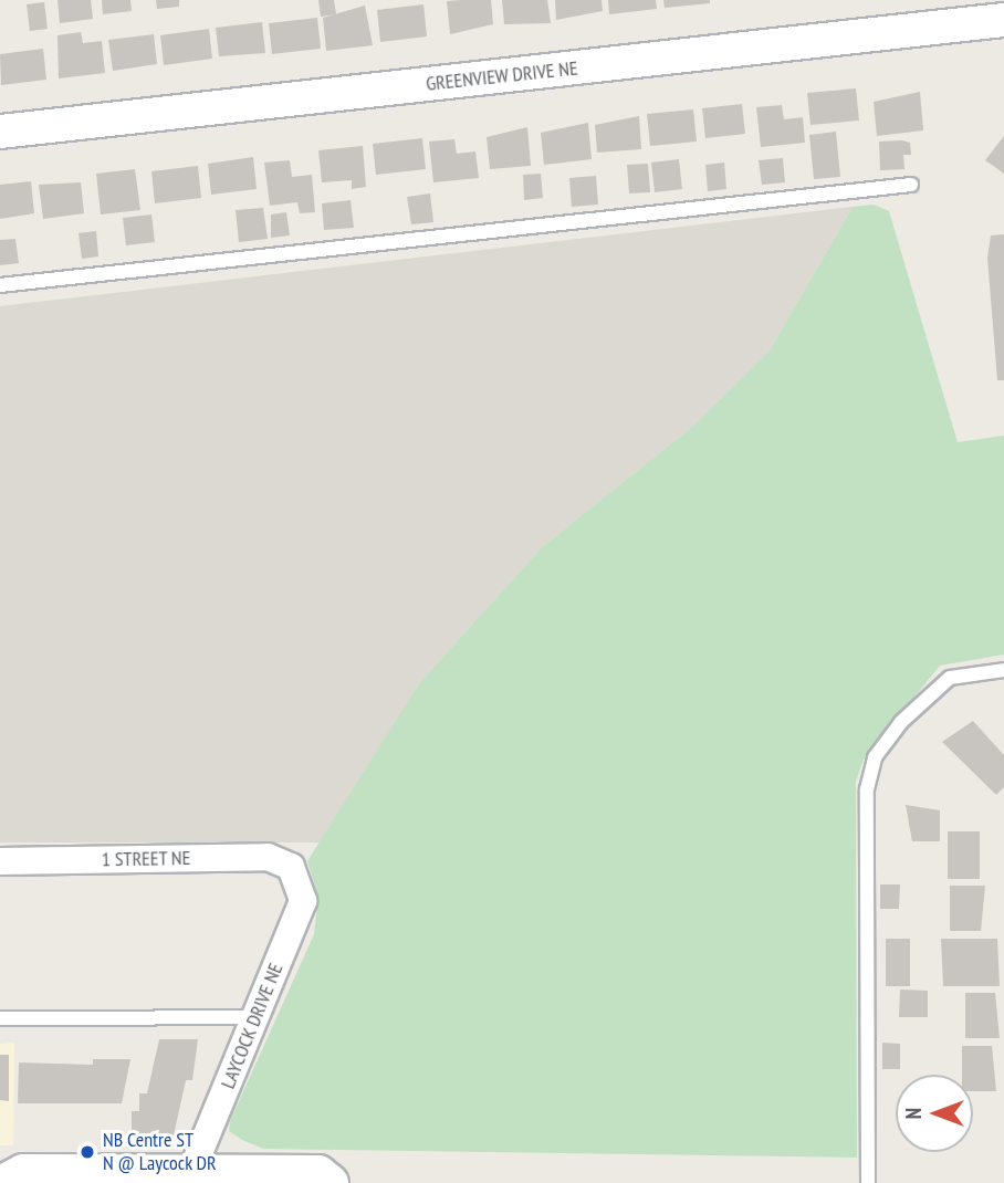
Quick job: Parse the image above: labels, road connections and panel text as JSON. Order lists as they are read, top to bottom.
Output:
{
  "streets": {
    "street": ["GREENVIEW DRIVE NE", "1 STREET NE", "LAYCOCK DRIVE NE"]
  },
  "crossings": [
    ["1 STREET NE", "LAYCOCK DRIVE NE"]
  ],
  "places": ["NB Centre ST N @ Laycock DR"],
  "north": "left"
}
